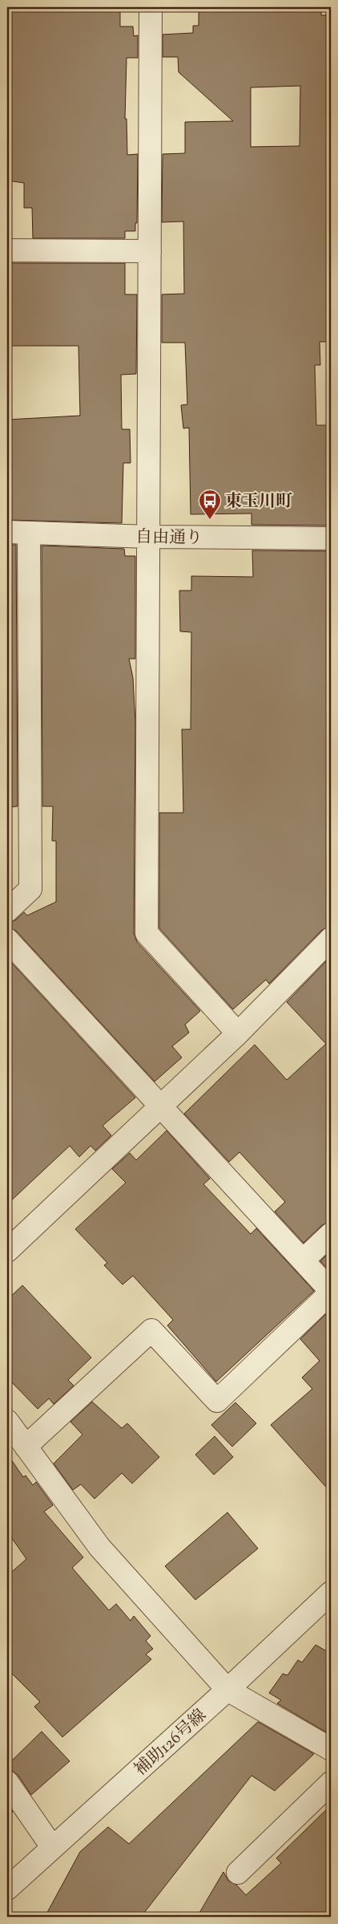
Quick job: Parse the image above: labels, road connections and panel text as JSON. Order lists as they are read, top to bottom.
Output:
{
  "streets": {
    "street": ["自由通り", "補助126号線"]
  },
  "places": {
    "bus stop": ["東玉川町"]
  }
}
